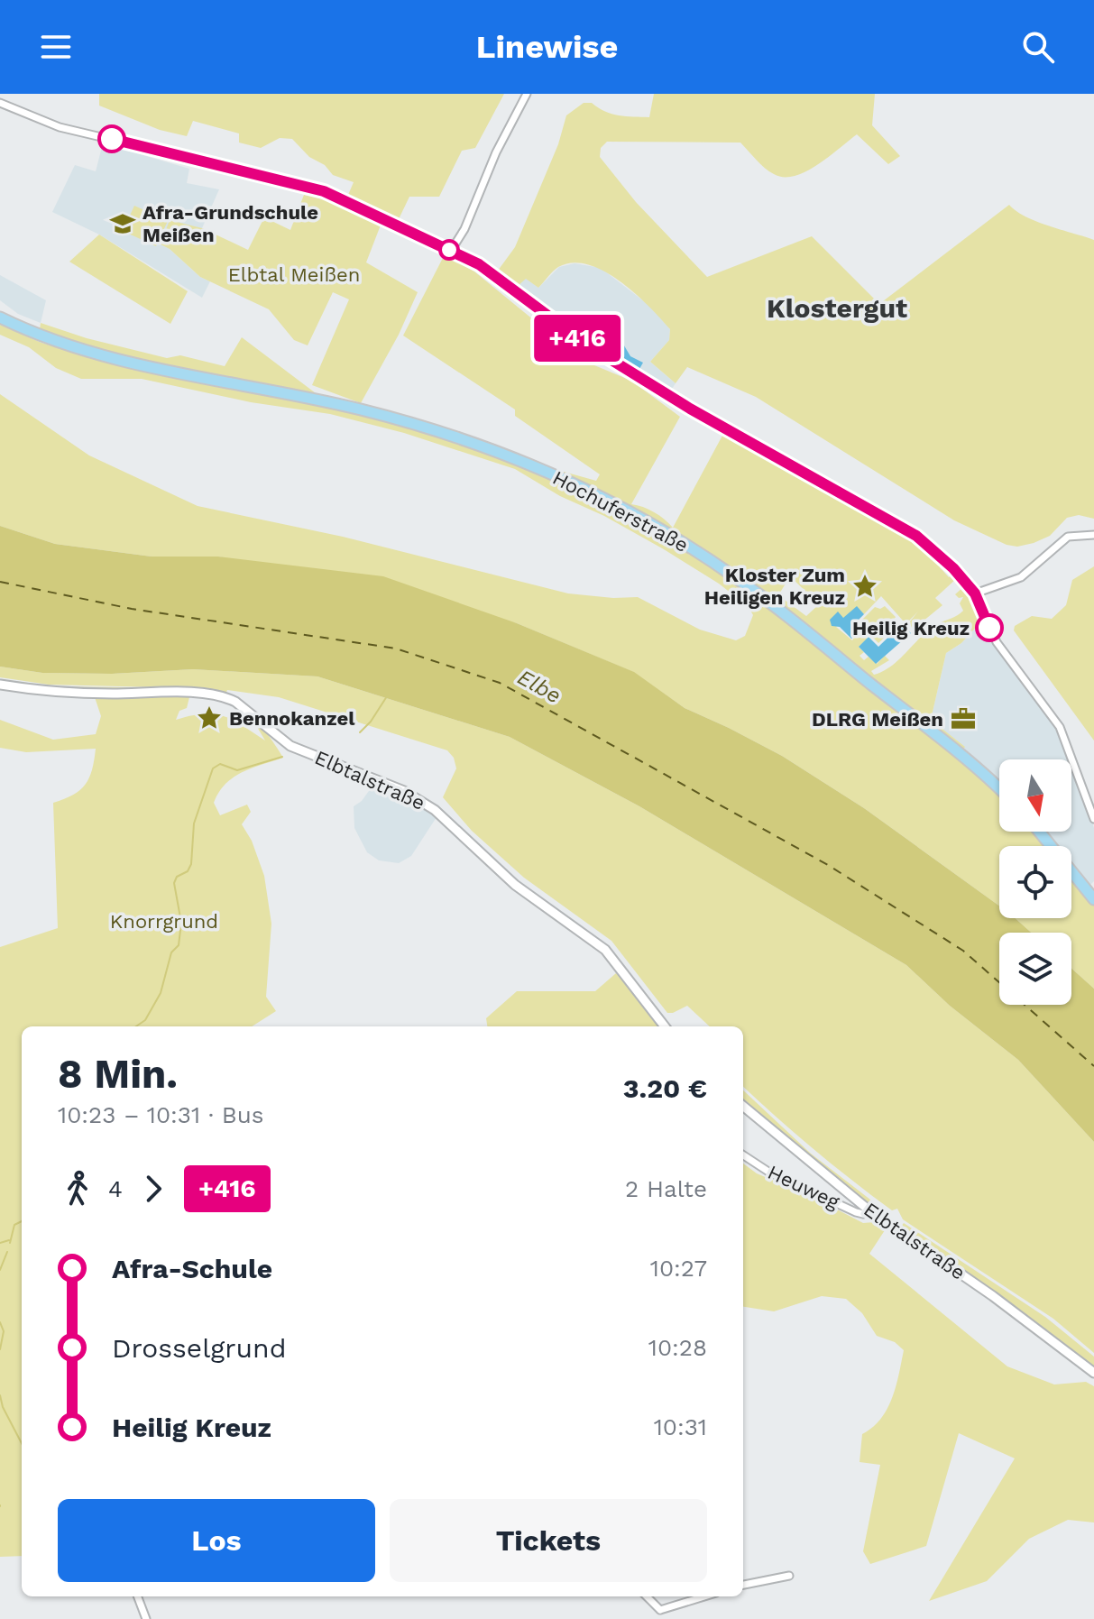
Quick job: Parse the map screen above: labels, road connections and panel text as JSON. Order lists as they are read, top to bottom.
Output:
{
  "streets": {
    "main road": ["Hochuferstraße"],
    "street": ["Elbtalstraße", "Heuweg"]
  },
  "crossings": [
    ["Elbtalstraße", "Heuweg"]
  ],
  "districts": ["Klostergut"],
  "water": ["Elbe"],
  "parks": ["Elbtal Meißen", "Knorrgrund"],
  "places": {
    "school or university": ["Afra-Grundschule Meißen"],
    "place": ["Kloster Zum Heiligen Kreuz", "Bennokanzel"],
    "other": ["Heilig Kreuz"],
    "office": ["DLRG Meißen"]
  },
  "lines": ["bus line +416"],
  "north": "bottom",
  "page": {
    "header": "Linewise",
    "on_map": "+416",
    "heading": ["8 Min.", "10:23 – 10:31 · Bus", "3.20 €"],
    "legs": ["4", "+416", "2 Halte"],
    "list": [
      {
        "name": "Afra-Schule",
        "value": "10:27"
      },
      {
        "name": "Drosselgrund",
        "value": "10:28"
      },
      {
        "name": "Heilig Kreuz",
        "value": "10:31"
      }
    ],
    "buttons": ["Los", "Tickets"]
  }
}
